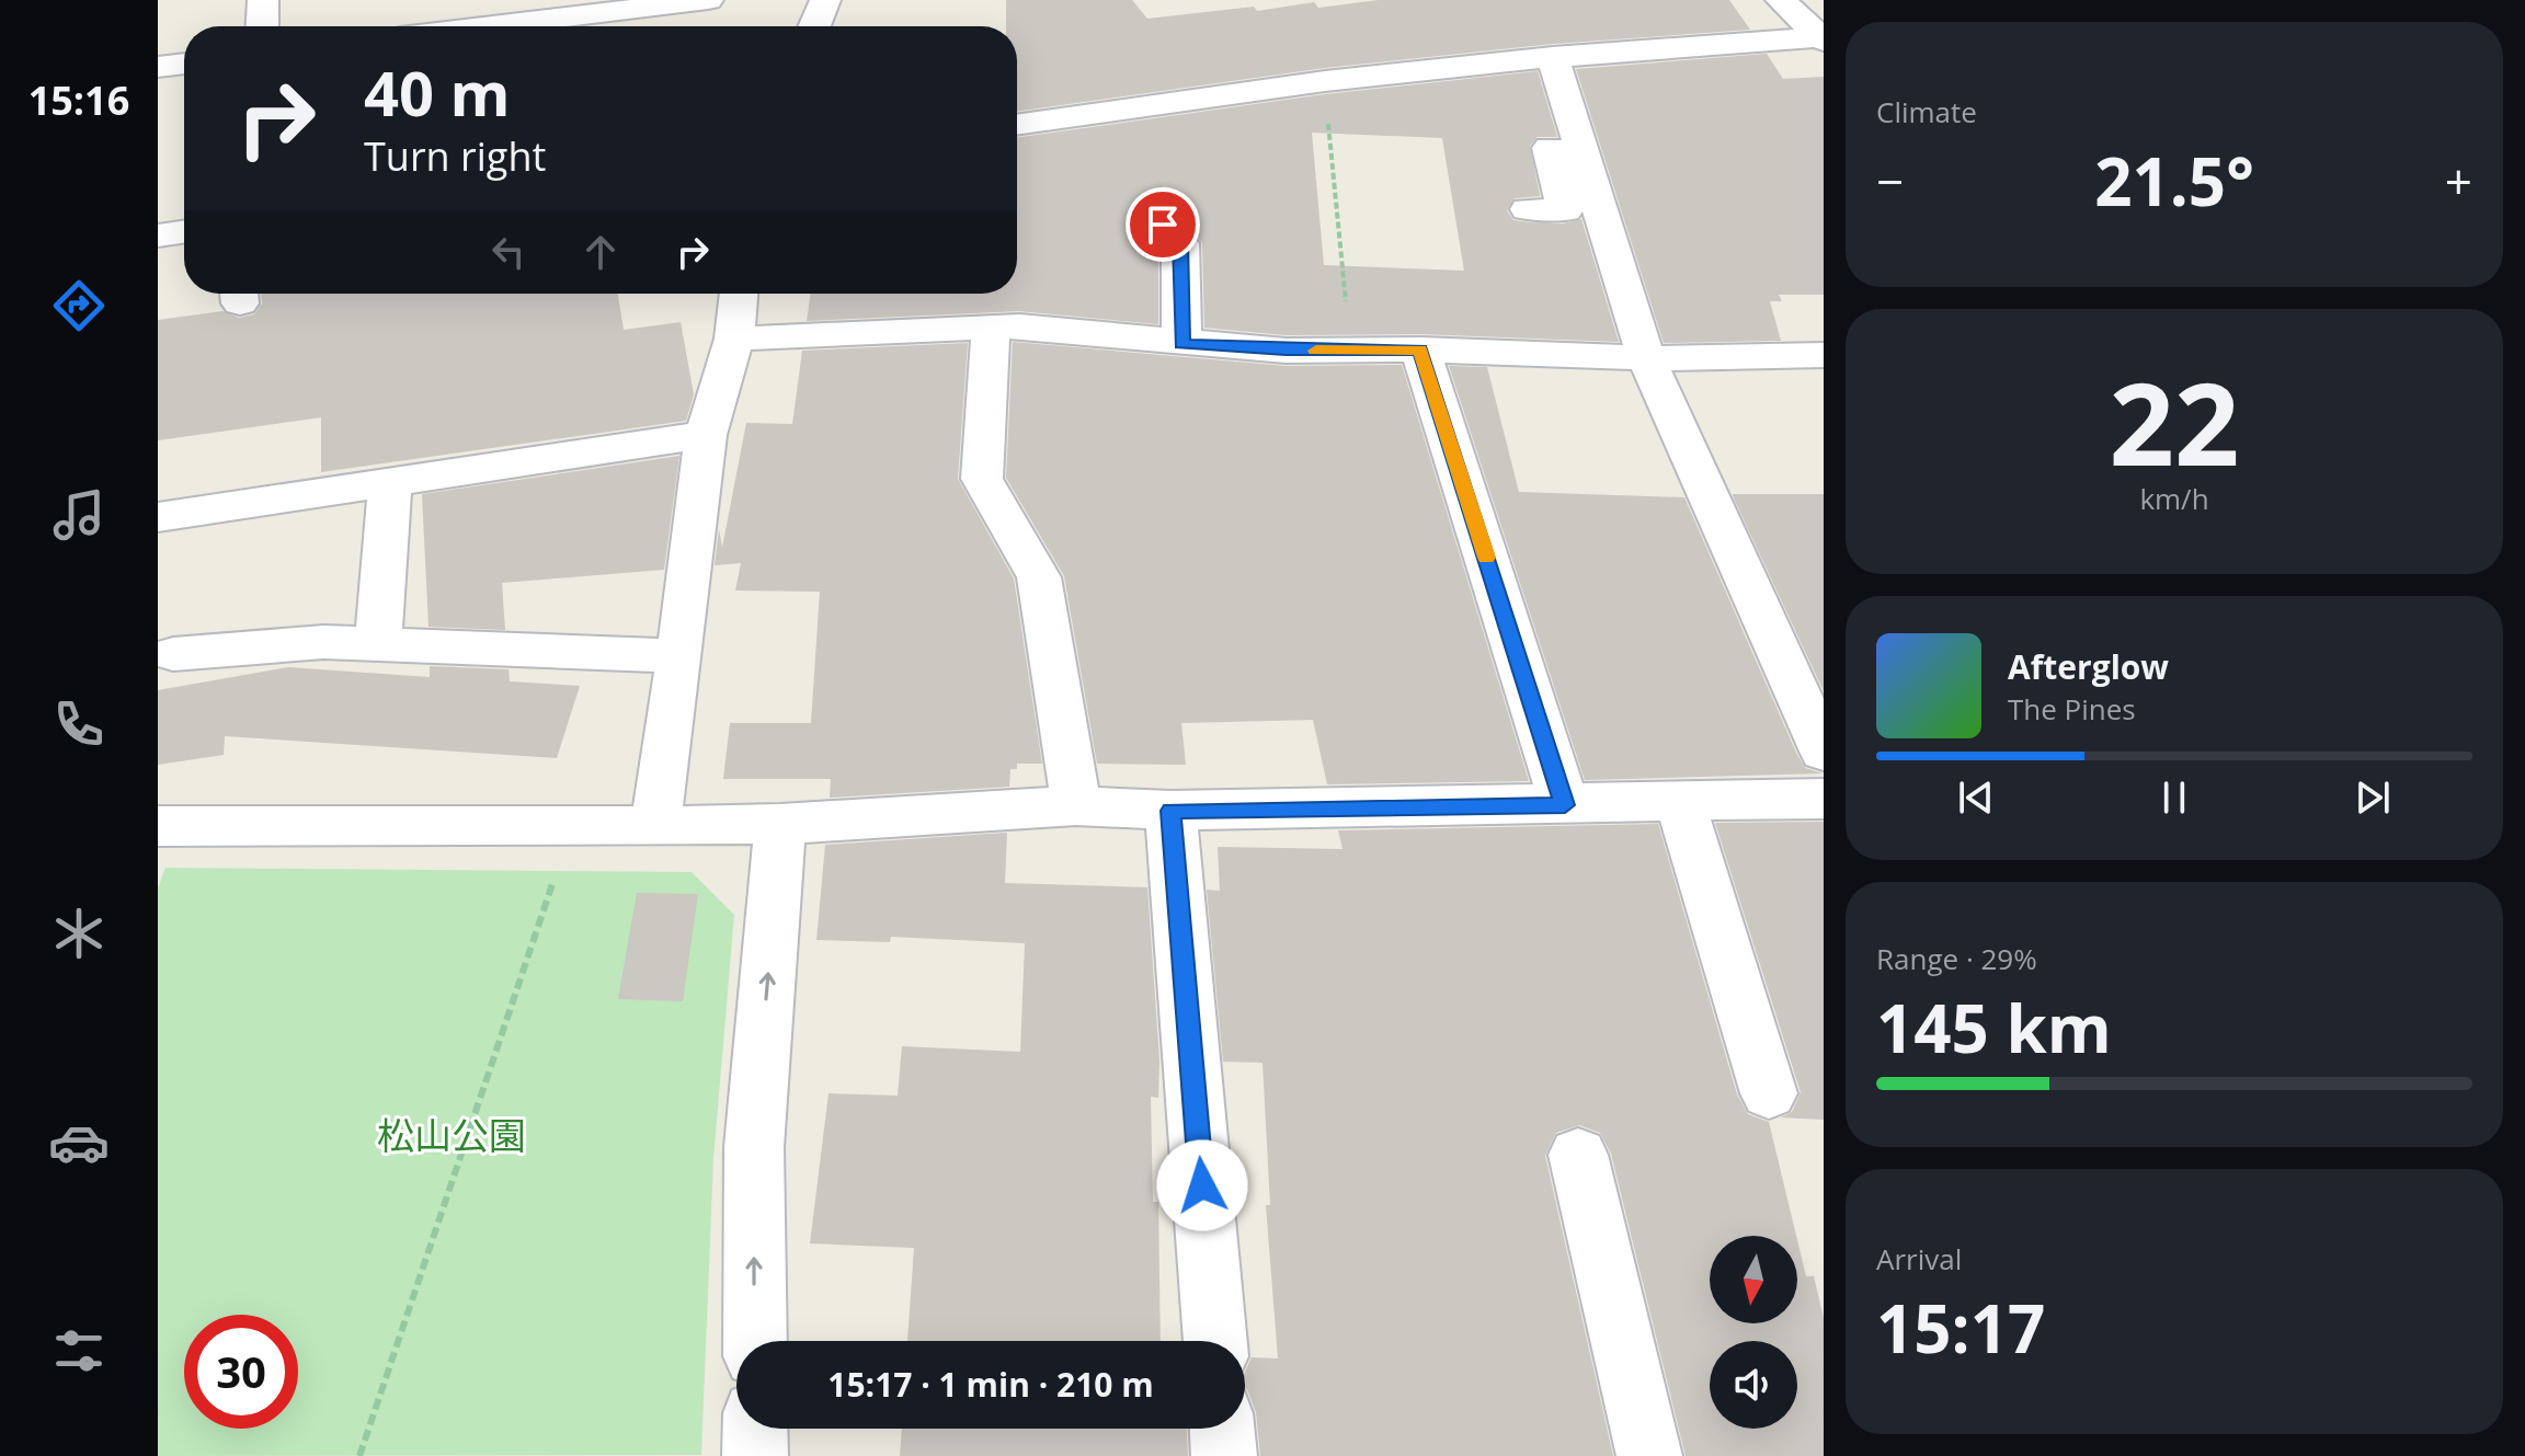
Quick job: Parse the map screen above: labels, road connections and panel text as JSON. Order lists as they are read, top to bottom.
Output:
{
  "parks": ["松山公園"],
  "north": "bottom",
  "page": {
    "tabs": "15:16",
    "tile": [
      "Climate",
      ["22", "km/h"],
      ["Range · 29%", "145 km"],
      ["Arrival", "15:17"]
    ],
    "turn": ["40 m", "Turn right"],
    "heat": ["−", "21.5°", "+"],
    "song": ["Afterglow", "The Pines"],
    "limit": "30",
    "trip": "15:17 · 1 min · 210 m"
  }
}
